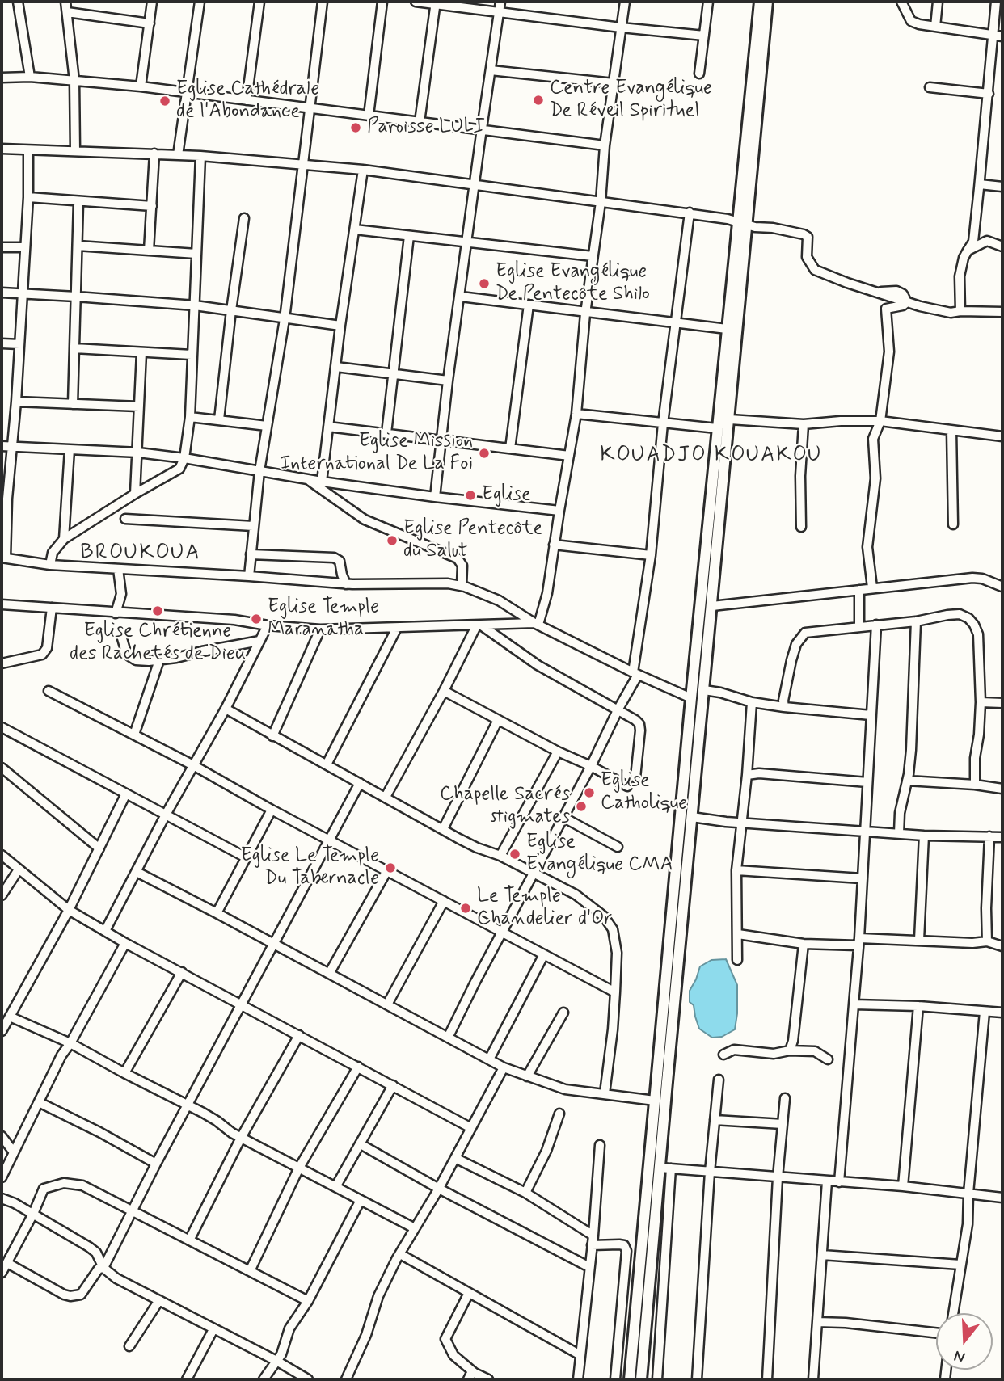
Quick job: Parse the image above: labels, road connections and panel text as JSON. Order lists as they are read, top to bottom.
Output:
{
  "districts": ["KOUADJO KOUAKOU", "BROUKOUA"],
  "places": [
    "Centre Evangélique De Réveil Spirituel",
    "Eglise Cathédrale de l'Abondance",
    "Paroisse LULI",
    "Eglise Evangélique De Pentecôte Shilo",
    "Eglise Mission International De La Foi",
    "Eglise",
    "Eglise Pentecôte du Salut",
    "Eglise Chrétienne des Rachetés de Dieu",
    "Eglise Temple Maranatha",
    "Eglise Catholique",
    "Chapelle Sacrés stigmates",
    "Eglise Evangélique CMA",
    "Eglise Le Temple Du Tabernacle",
    "Le Temple Chandelier d'Or"
  ],
  "north": "bottom"
}
